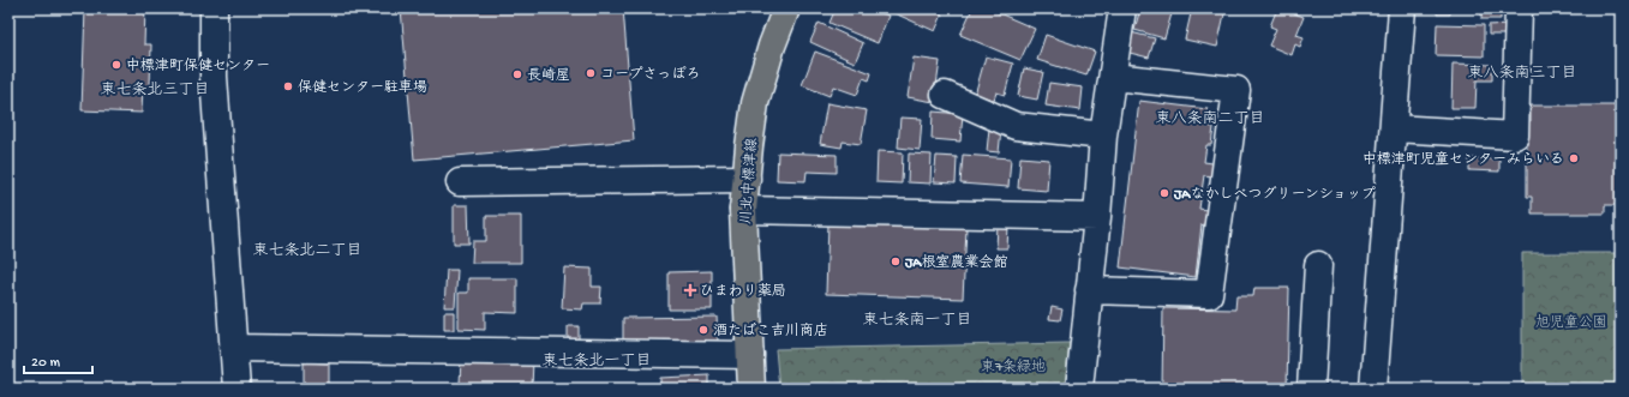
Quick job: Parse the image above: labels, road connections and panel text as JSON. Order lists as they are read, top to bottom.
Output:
{
  "streets": {
    "main road": ["川北中標津線"]
  },
  "districts": [
    "東八条南三丁目",
    "東七条北三丁目",
    "東八条南二丁目",
    "東七条北二丁目",
    "東七条南一丁目",
    "東七条北一丁目"
  ],
  "parks": ["旭児童公園", "東7条緑地"],
  "places": {
    "other": [
      "中標津町保健センター",
      "コープさっぽろ",
      "長崎屋",
      "保健センター駐車場",
      "中標津町児童センターみらいる",
      "JAなかしべつグリーンショップ",
      "JA根室農業会館",
      "酒たばこ吉川商店"
    ],
    "health": ["ひまわり薬局"]
  },
  "scale_bar": "20 m"
}
